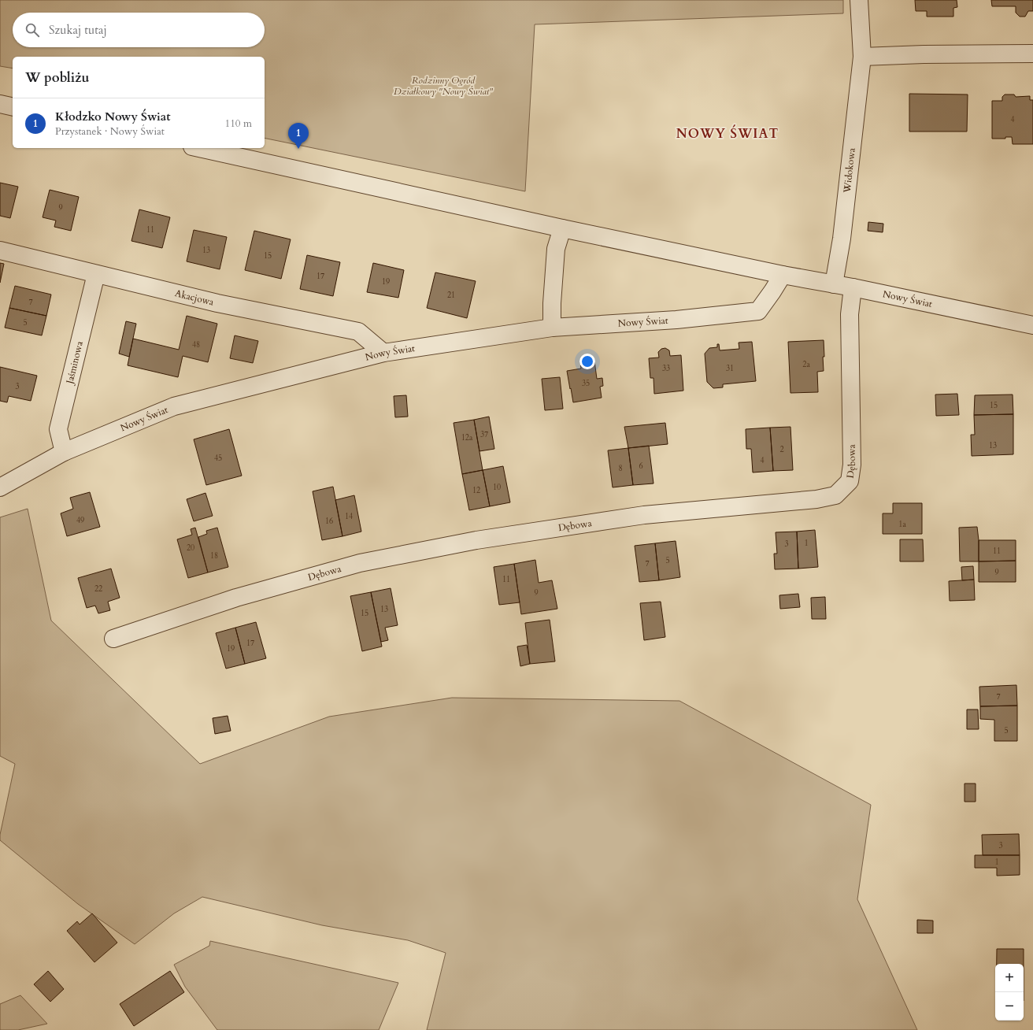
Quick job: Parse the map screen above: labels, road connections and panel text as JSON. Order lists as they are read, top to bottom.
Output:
{
  "streets": {
    "street": [
      "Widokowa",
      "Akacjowa",
      "Nowy Świat",
      "Jaśminowa",
      "Dębowa"
    ]
  },
  "crossings": [
    ["Widokowa", "Nowy Świat"],
    ["Akacjowa", "Nowy Świat"],
    ["Akacjowa", "Jaśminowa"],
    ["Nowy Świat", "Jaśminowa"],
    ["Nowy Świat", "Dębowa"]
  ],
  "districts": ["NOWY ŚWIAT"],
  "parks": ["Rodzinny Ogród Działkowy \"Nowy Świat\""],
  "house_numbers": [
    "4",
    "9",
    "11",
    "13",
    "15",
    "17",
    "19",
    "21",
    "7",
    "5",
    "48",
    "2a",
    "33",
    "31",
    "35",
    "3",
    "15",
    "37",
    "12a",
    "13",
    "2",
    "45",
    "4",
    "6",
    "8",
    "10",
    "12",
    "14",
    "49",
    "16",
    "1a",
    "1",
    "3",
    "20",
    "11",
    "18",
    "5",
    "7",
    "9",
    "11",
    "22",
    "9",
    "13",
    "15",
    "17",
    "19",
    "7",
    "5",
    "3",
    "1"
  ],
  "page": {
    "search": "Szukaj tutaj",
    "heading": "W pobliżu",
    "list": [
      {
        "mark": "1",
        "name": "Kłodzko Nowy Świat",
        "note": "Przystanek · Nowy Świat",
        "value": "110 m"
      }
    ],
    "pins": "1",
    "map_buttons": ["+", "−"]
  }
}
